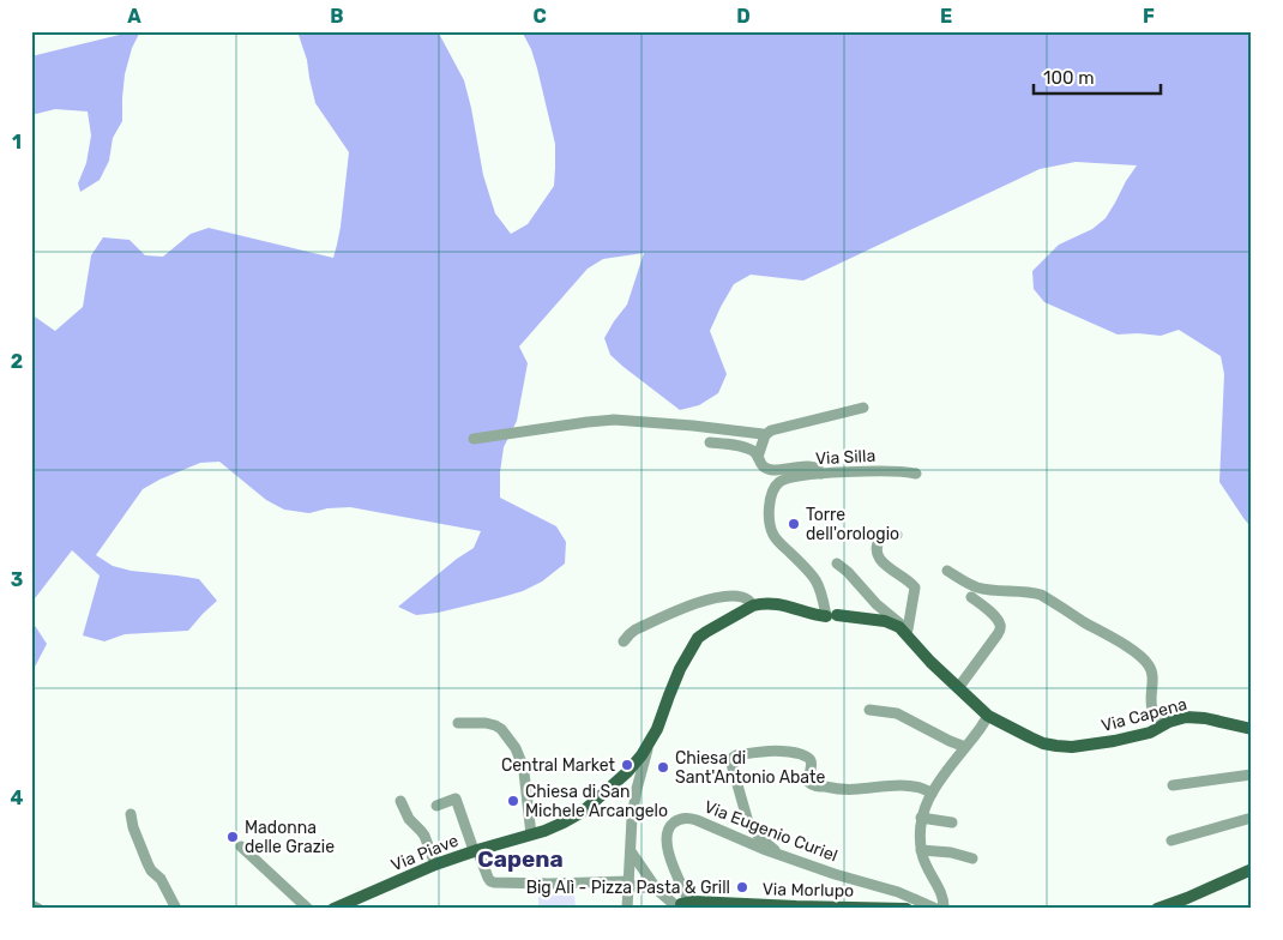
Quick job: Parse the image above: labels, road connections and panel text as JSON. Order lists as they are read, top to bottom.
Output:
{
  "streets": {
    "main road": ["Via Capena", "Via Piave", "Via Morlupo"],
    "street": ["Via Silla", "Via Eugenio Curiel"]
  },
  "crossings": [
    ["Via Eugenio Curiel", "Via Morlupo"]
  ],
  "districts": ["Capena"],
  "places": [
    "Torre dell'orologio",
    "Central Market",
    "Chiesa di Sant'Antonio Abate",
    "Chiesa di San Michele Arcangelo",
    "Madonna delle Grazie",
    "Big Alì - Pizza Pasta & Grill"
  ],
  "scale_bar": "100 m",
  "grid": {
    "columns": [
      "A",
      "B",
      "C",
      "D",
      "E",
      "F"
    ],
    "rows": [
      "1",
      "2",
      "3",
      "4"
    ]
  }
}
